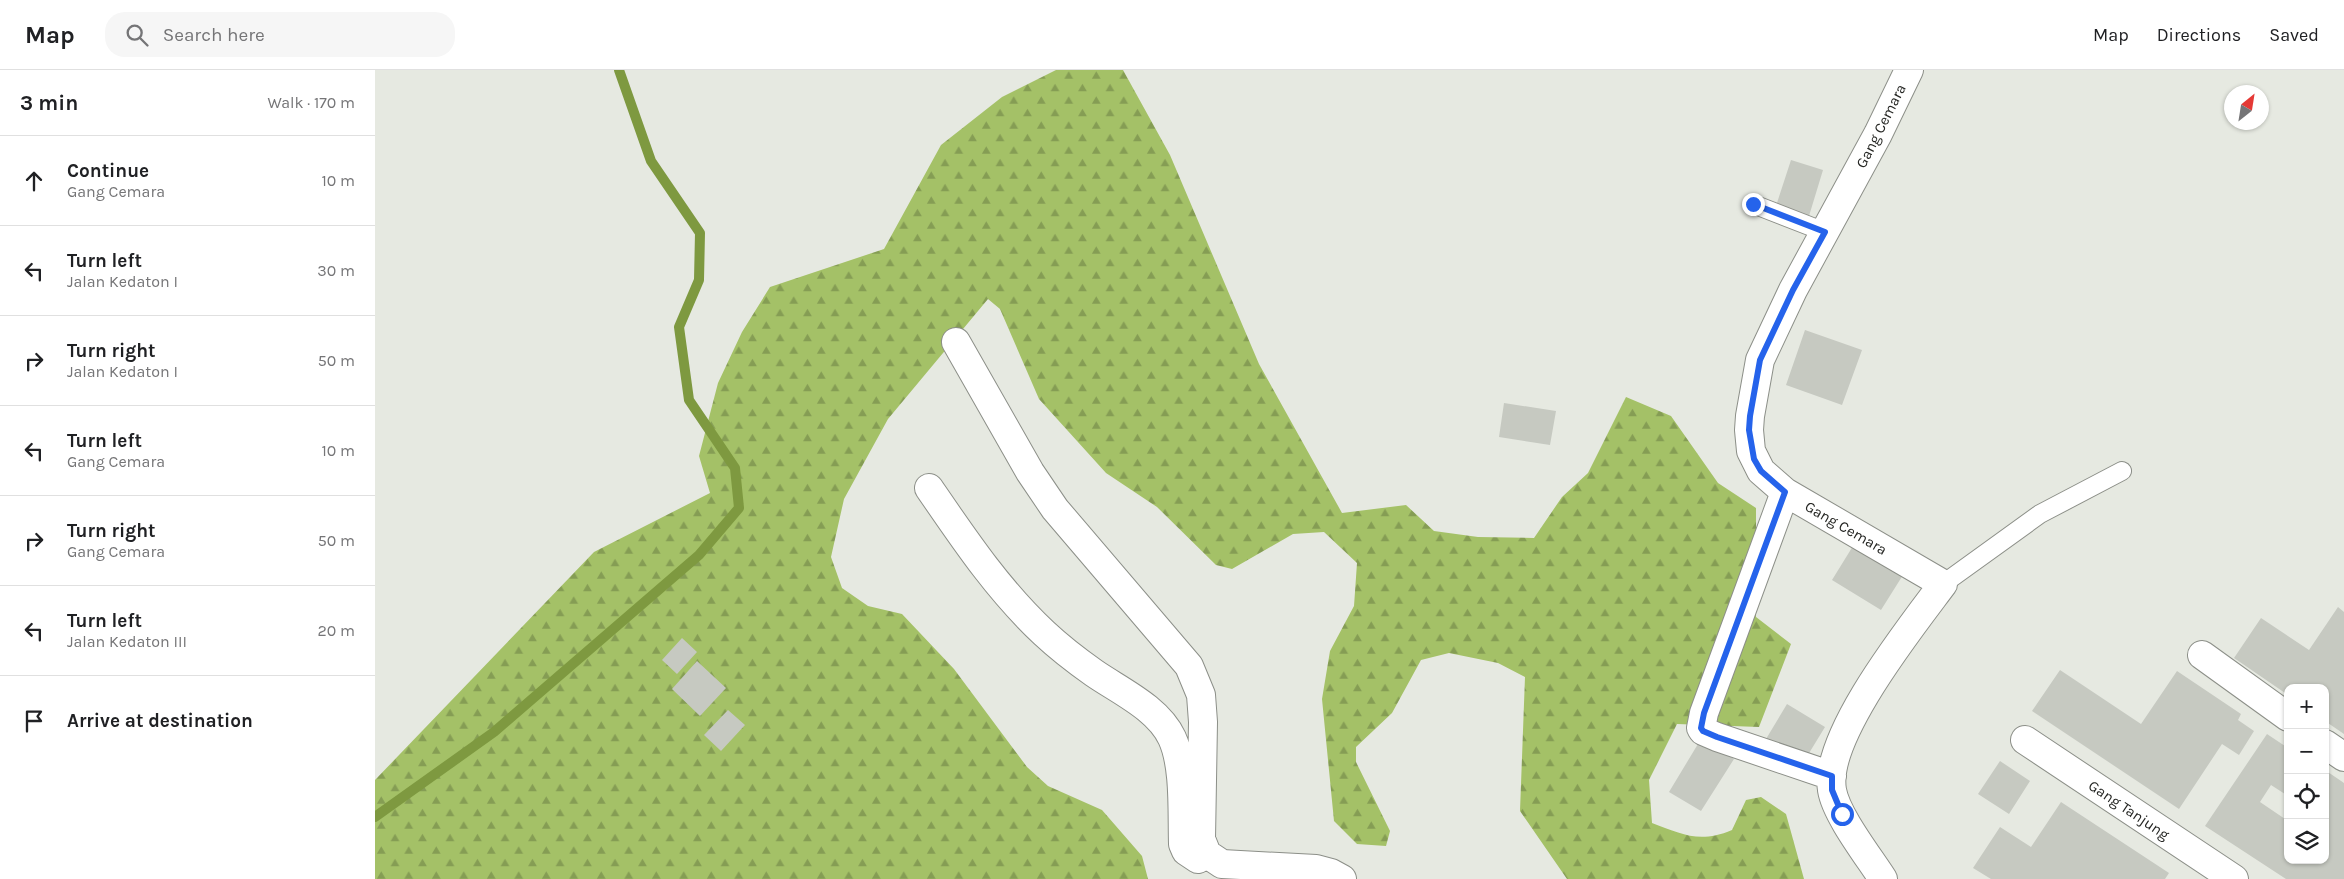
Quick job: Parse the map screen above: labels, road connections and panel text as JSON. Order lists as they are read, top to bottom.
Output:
{
  "streets": {
    "street": ["Gang Cemara", "Gang Tanjung"]
  },
  "north": "top right",
  "page": {
    "header": "Map",
    "search": "Search here",
    "nav": ["Map", "Directions", "Saved"],
    "heading": ["3 min", "Walk · 170 m"],
    "list": [
      ["Continue", "Gang Cemara", "10 m"],
      ["Turn left", "Jalan Kedaton I", "30 m"],
      ["Turn right", "Jalan Kedaton I", "50 m"],
      ["Turn left", "Gang Cemara", "10 m"],
      ["Turn right", "Gang Cemara", "50 m"],
      ["Turn left", "Jalan Kedaton III", "20 m"],
      "Arrive at destination"
    ],
    "map_buttons": ["+", "−"]
  }
}
